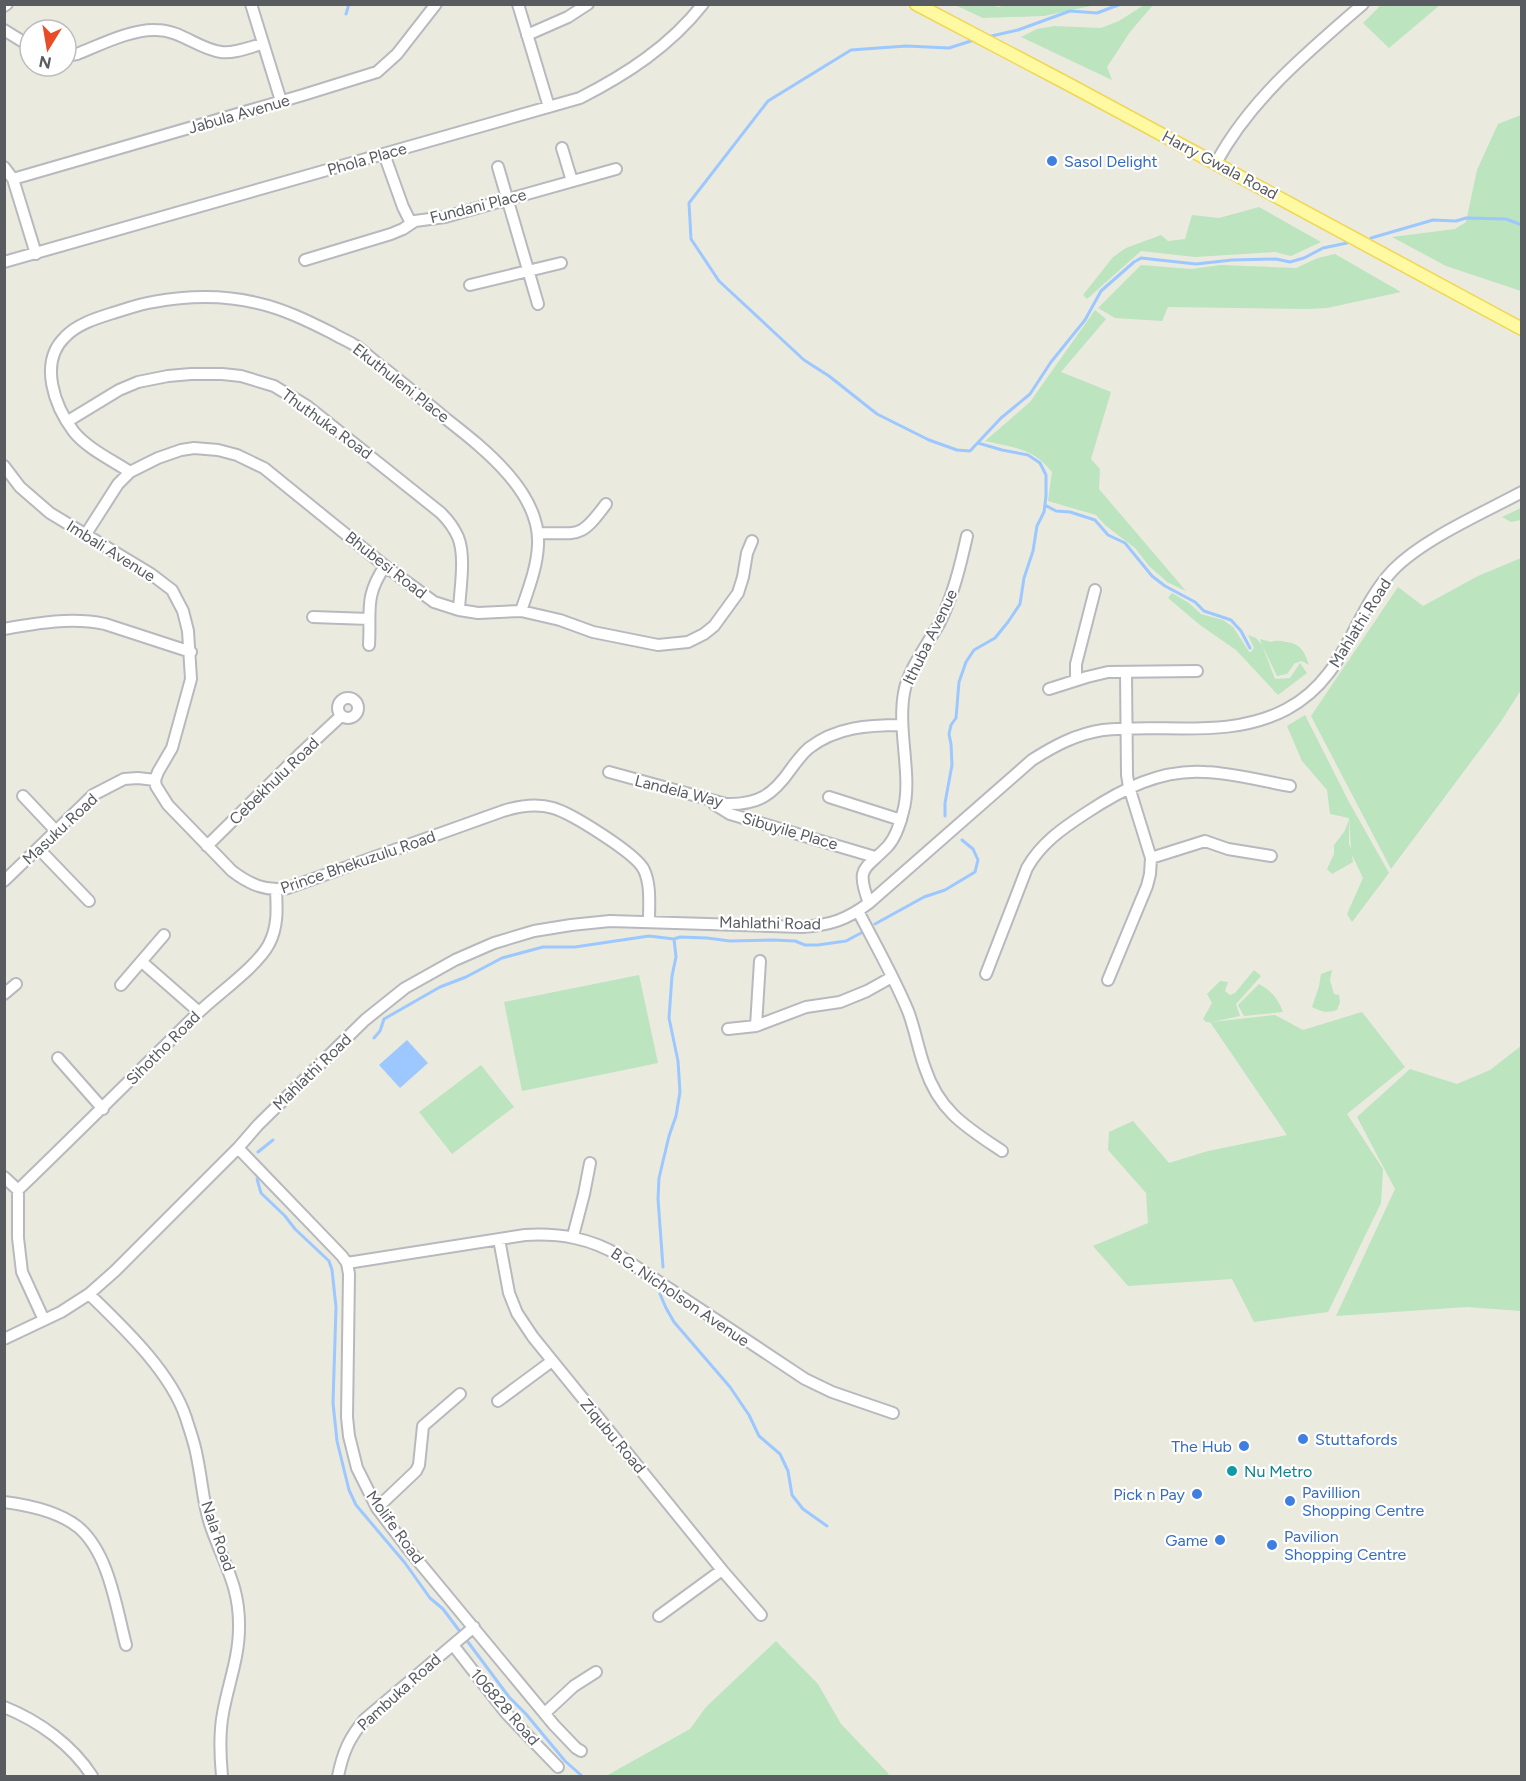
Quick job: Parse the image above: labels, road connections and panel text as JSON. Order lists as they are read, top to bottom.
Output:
{
  "streets": {
    "main road": ["Harry Gwala Road"],
    "street": [
      "Jabula Avenue",
      "Phola Place",
      "Fundani Place",
      "Ekuthuleni Place",
      "Thuthuka Road",
      "Imbali Avenue",
      "Bhubesi Road",
      "Mahlathi Road",
      "Ithuba Avenue",
      "Cebekhulu Road",
      "Landela Way",
      "Masuku Road",
      "Sibuyile Place",
      "Prince Bhekuzulu Road",
      "Sihotho Road",
      "B.G. Nicholson Avenue",
      "Ziqubu Road",
      "Molife Road",
      "Nala Road",
      "Pambuka Road",
      "106828 Road"
    ]
  },
  "crossings": [
    ["Phola Place", "Fundani Place"],
    ["Ekuthuleni Place", "Thuthuka Road"],
    ["Ekuthuleni Place", "Bhubesi Road"],
    ["Thuthuka Road", "Bhubesi Road"],
    ["Imbali Avenue", "Bhubesi Road"],
    ["Mahlathi Road", "Ithuba Avenue"],
    ["Mahlathi Road", "Prince Bhekuzulu Road"],
    ["Mahlathi Road", "Nala Road"],
    ["Ithuba Avenue", "Landela Way"],
    ["Ithuba Avenue", "Sibuyile Place"],
    ["Cebekhulu Road", "Prince Bhekuzulu Road"],
    ["Landela Way", "Sibuyile Place"],
    ["Masuku Road", "Prince Bhekuzulu Road"],
    ["Prince Bhekuzulu Road", "Sihotho Road"],
    ["B.G. Nicholson Avenue", "Ziqubu Road"],
    ["B.G. Nicholson Avenue", "Molife Road"],
    ["Molife Road", "Pambuka Road"],
    ["Pambuka Road", "106828 Road"]
  ],
  "places": [
    "Sasol Delight",
    "Stuttafords",
    "The Hub",
    "Nu Metro",
    "Pick n Pay",
    "Pavillion Shopping Centre",
    "Game",
    "Pavilion Shopping Centre"
  ],
  "north": "bottom"
}
